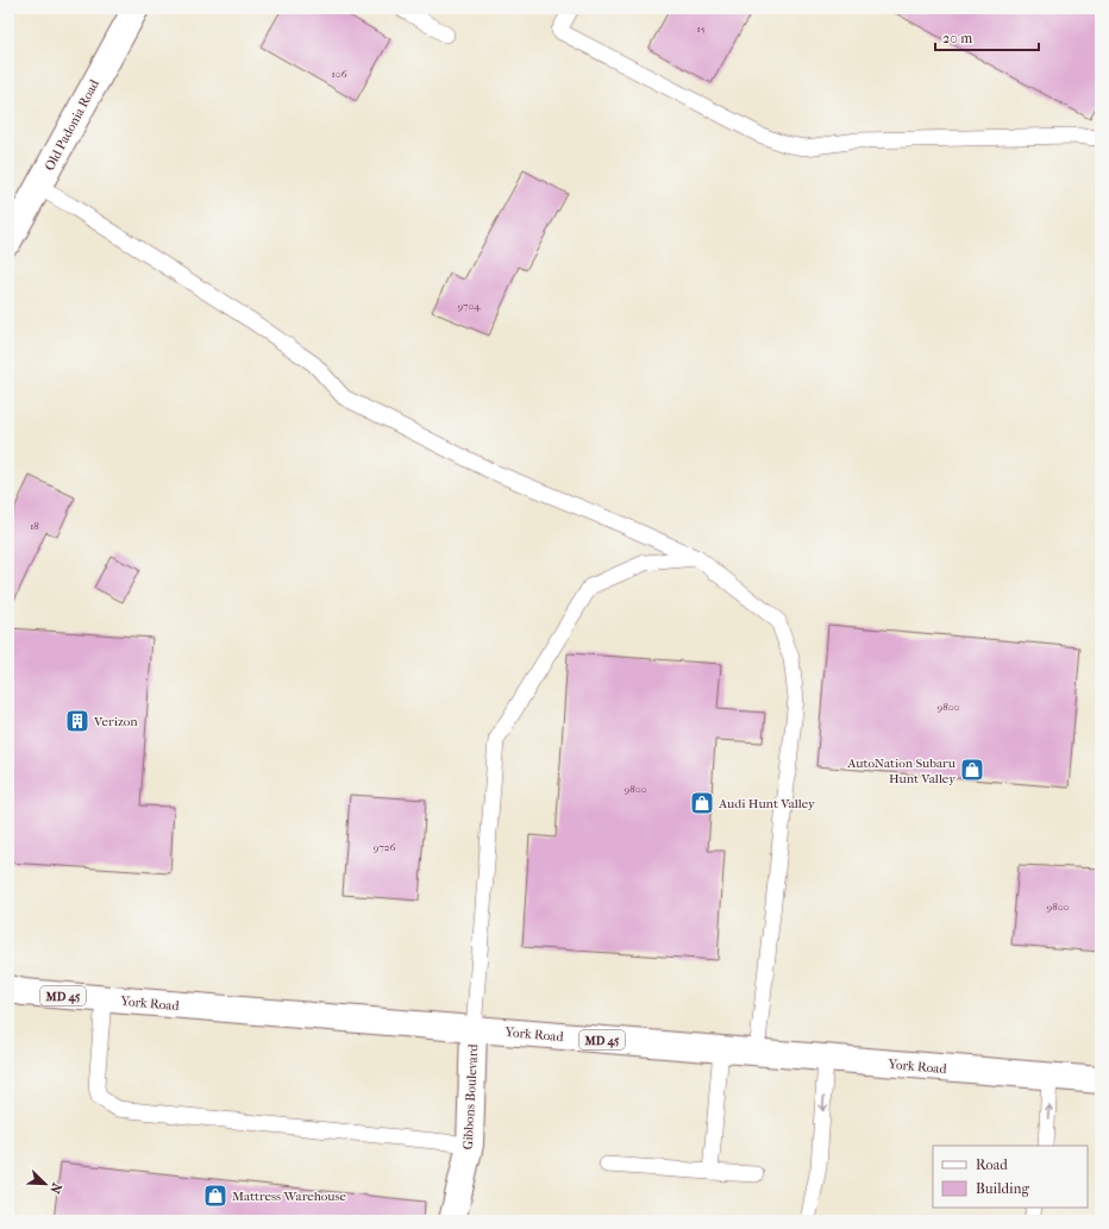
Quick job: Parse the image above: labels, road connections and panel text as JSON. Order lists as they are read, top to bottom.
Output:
{
  "streets": {
    "main road": [
      "Old Padonia Road",
      "MD 45",
      "York Road",
      "Gibbons Boulevard"
    ]
  },
  "crossings": [
    ["York Road", "Gibbons Boulevard"]
  ],
  "places": {
    "building": ["Verizon"],
    "shop": ["AutoNation Subaru Hunt Valley", "Audi Hunt Valley", "Mattress Warehouse"]
  },
  "house_numbers": [
    "15",
    "106",
    "9704",
    "18",
    "9800",
    "9800",
    "9726",
    "9800"
  ],
  "legend": ["Road", "Building"],
  "scale_bar": "20 m",
  "north": "bottom right"
}
